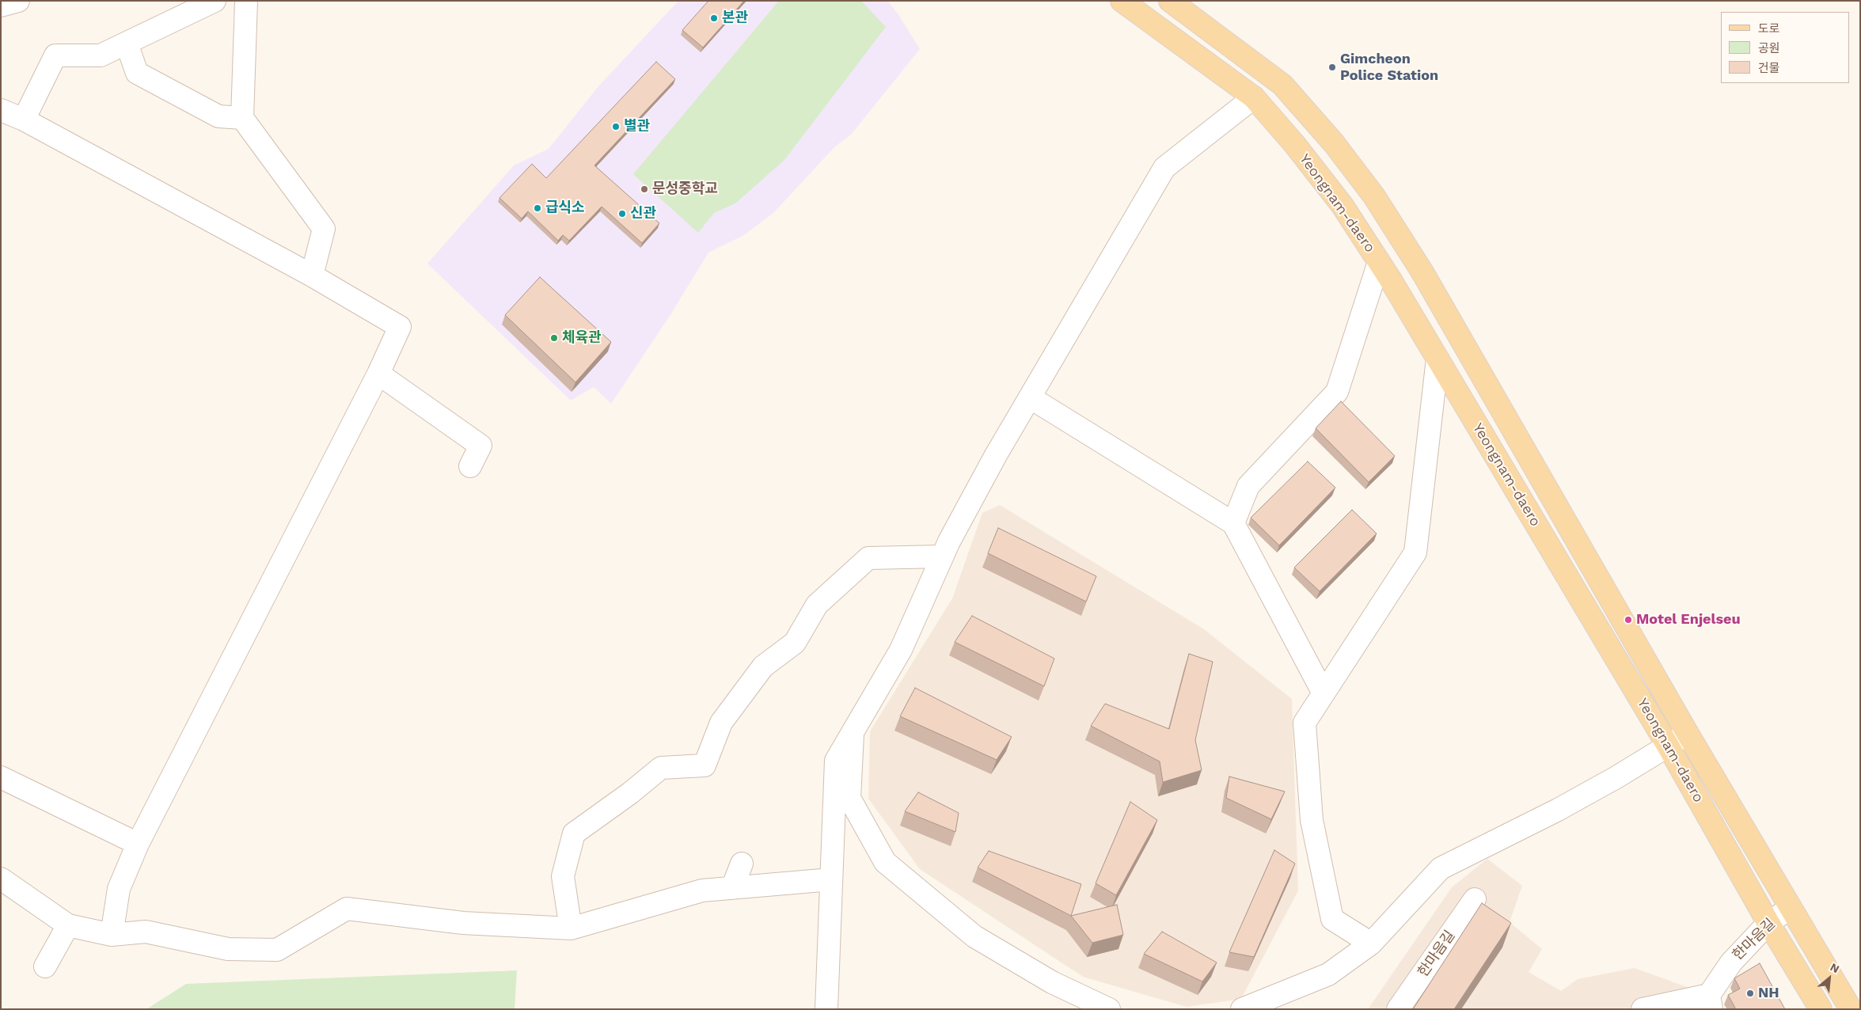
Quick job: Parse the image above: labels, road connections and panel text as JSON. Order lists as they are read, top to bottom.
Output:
{
  "streets": {
    "main road": ["Yeongnam-daero"],
    "street": ["한마음길"]
  },
  "crossings": [
    ["Yeongnam-daero", "한마음길"]
  ],
  "places": [
    "본관",
    "Gimcheon Police Station",
    "별관",
    "문성중학교",
    "급식소",
    "신관",
    "체육관",
    "Motel Enjelseu",
    "NH"
  ],
  "legend": ["도로", "공원", "건물"],
  "north": "top right"
}
